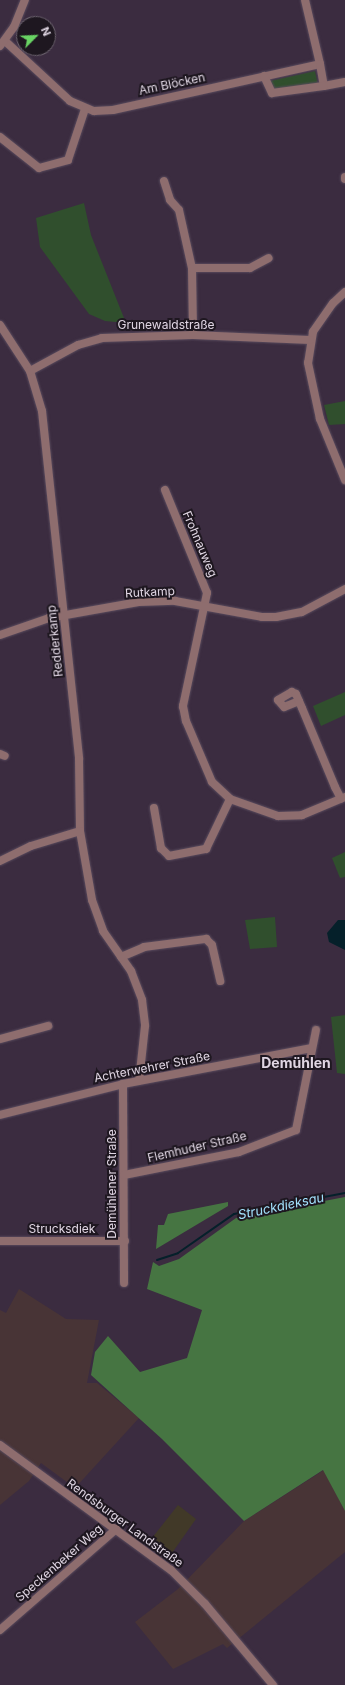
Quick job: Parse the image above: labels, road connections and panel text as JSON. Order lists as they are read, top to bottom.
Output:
{
  "streets": {
    "street": [
      "Am Blöcken",
      "Grunewaldstraße",
      "Frohnauweg",
      "Rutkamp",
      "Redderkamp",
      "Achterwehrer Straße",
      "Flemhuder Straße",
      "Demühlener Straße",
      "Strucksdiek",
      "Rendsburger Landstraße",
      "Speckenbeker Weg"
    ]
  },
  "crossings": [
    ["Grunewaldstraße", "Redderkamp"],
    ["Frohnauweg", "Rutkamp"],
    ["Rutkamp", "Redderkamp"],
    ["Redderkamp", "Achterwehrer Straße"],
    ["Achterwehrer Straße", "Flemhuder Straße"],
    ["Achterwehrer Straße", "Demühlener Straße"],
    ["Flemhuder Straße", "Demühlener Straße"],
    ["Demühlener Straße", "Strucksdiek"],
    ["Rendsburger Landstraße", "Speckenbeker Weg"]
  ],
  "districts": ["Demühlen"],
  "water": ["Struckdieksau"],
  "north": "top right"
}
